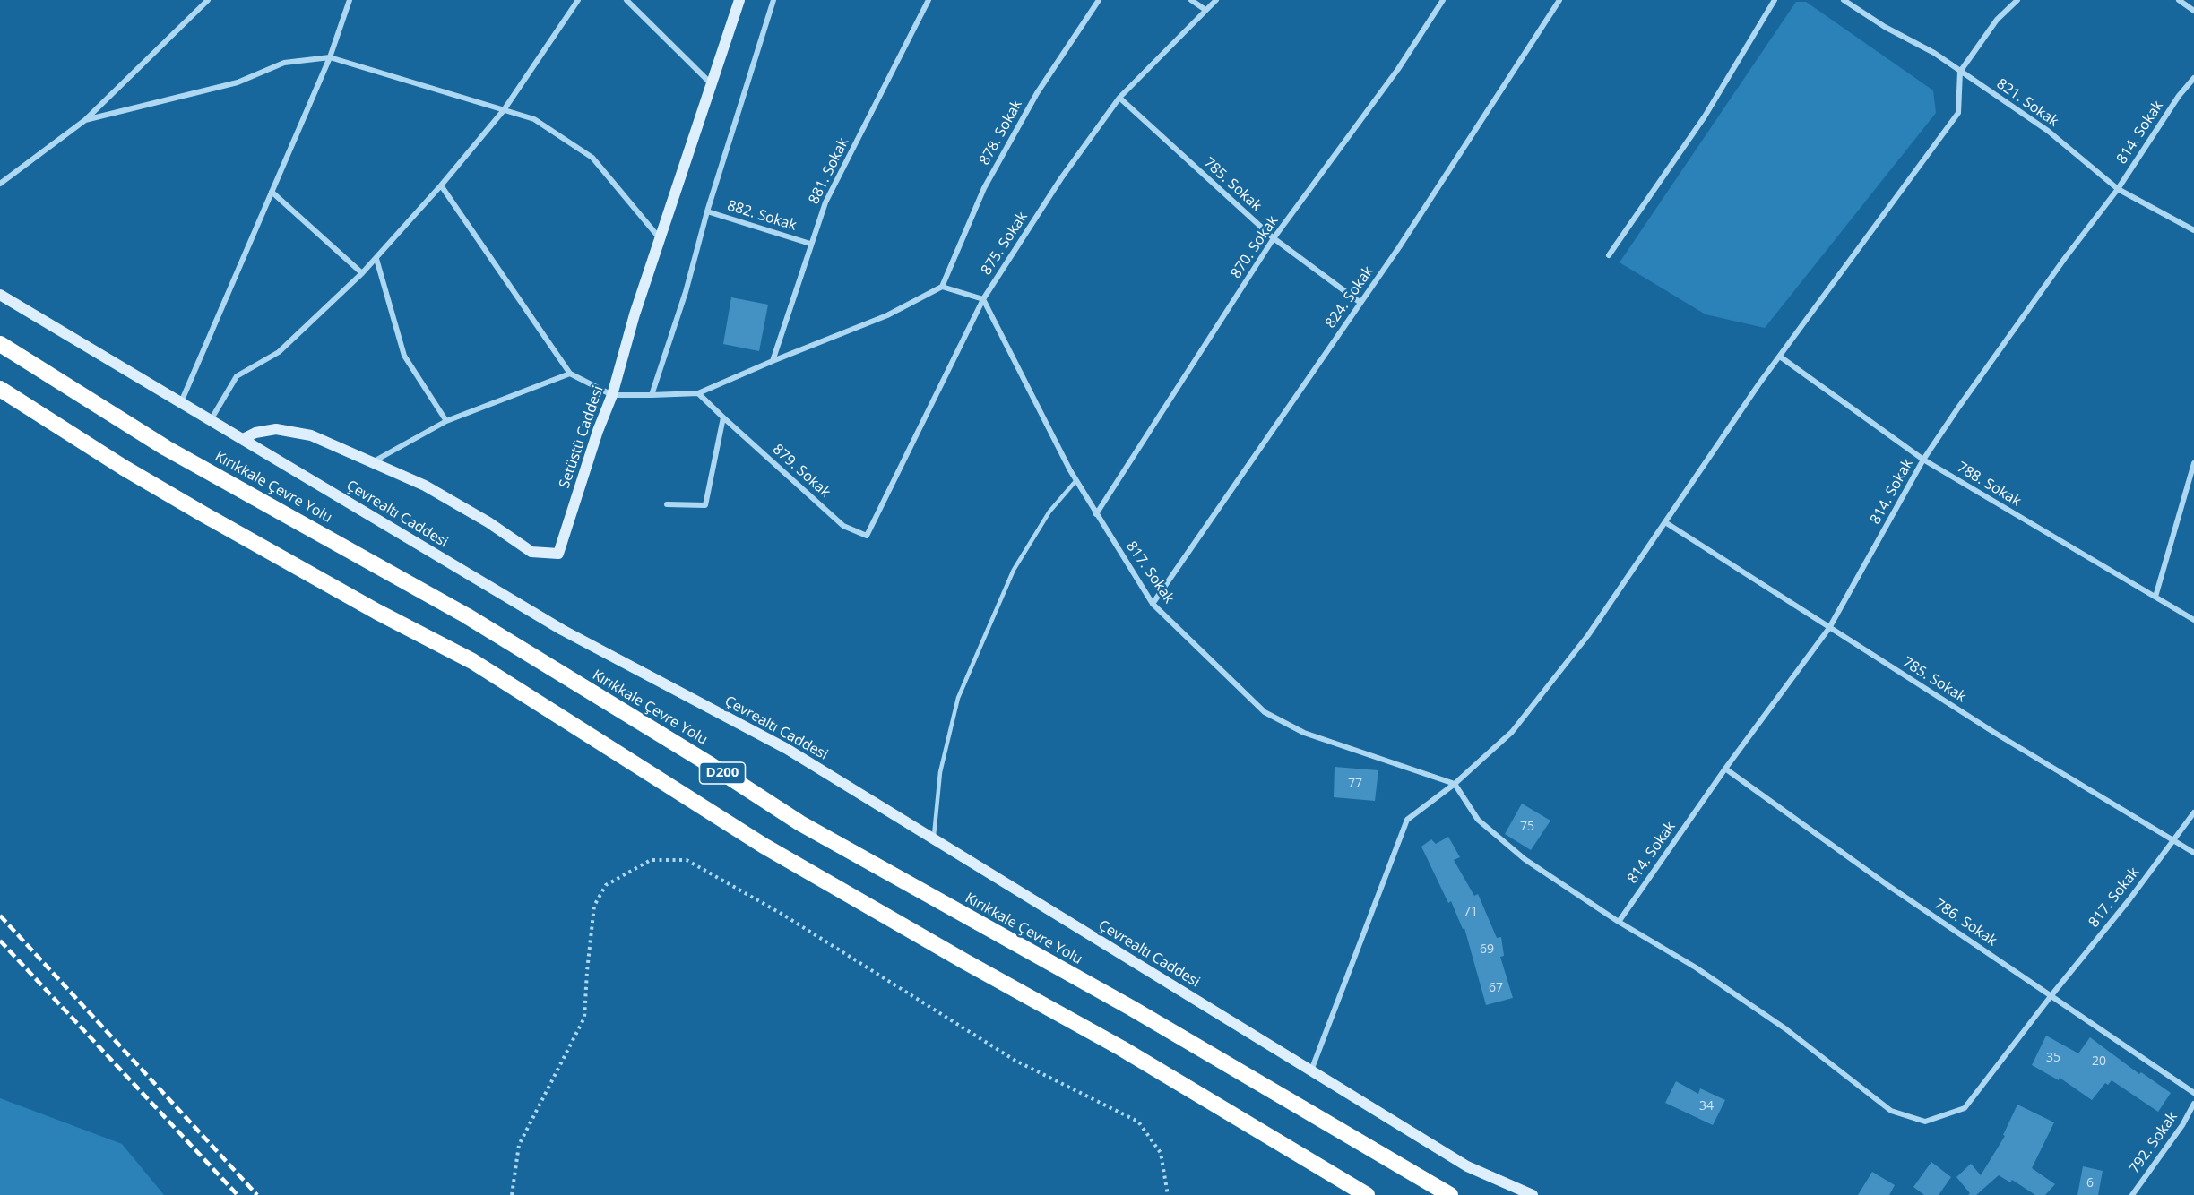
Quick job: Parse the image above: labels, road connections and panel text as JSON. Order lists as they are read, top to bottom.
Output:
{
  "streets": {
    "highway": ["Kırıkkale Çevre Yolu", "D200"],
    "main road": ["Setüstü Caddesi", "Çevrealtı Caddesi"],
    "street": [
      "821. Sokak",
      "878. Sokak",
      "814. Sokak",
      "881. Sokak",
      "785. Sokak",
      "882. Sokak",
      "875. Sokak",
      "870. Sokak",
      "824. Sokak",
      "879. Sokak",
      "788. Sokak",
      "817. Sokak",
      "786. Sokak",
      "792. Sokak"
    ]
  },
  "crossings": [
    ["821. Sokak", "814. Sokak"],
    ["814. Sokak", "785. Sokak"],
    ["814. Sokak", "788. Sokak"],
    ["814. Sokak", "817. Sokak"],
    ["814. Sokak", "786. Sokak"],
    ["881. Sokak", "882. Sokak"],
    ["785. Sokak", "875. Sokak"],
    ["785. Sokak", "870. Sokak"],
    ["785. Sokak", "824. Sokak"],
    ["785. Sokak", "817. Sokak"],
    ["875. Sokak", "879. Sokak"],
    ["875. Sokak", "817. Sokak"],
    ["870. Sokak", "817. Sokak"],
    ["824. Sokak", "817. Sokak"],
    ["Setüstü Caddesi", "Çevrealtı Caddesi"],
    ["817. Sokak", "786. Sokak"]
  ],
  "house_numbers": [
    "77",
    "75",
    "71",
    "69",
    "67",
    "35",
    "20",
    "34",
    "6"
  ]
}
